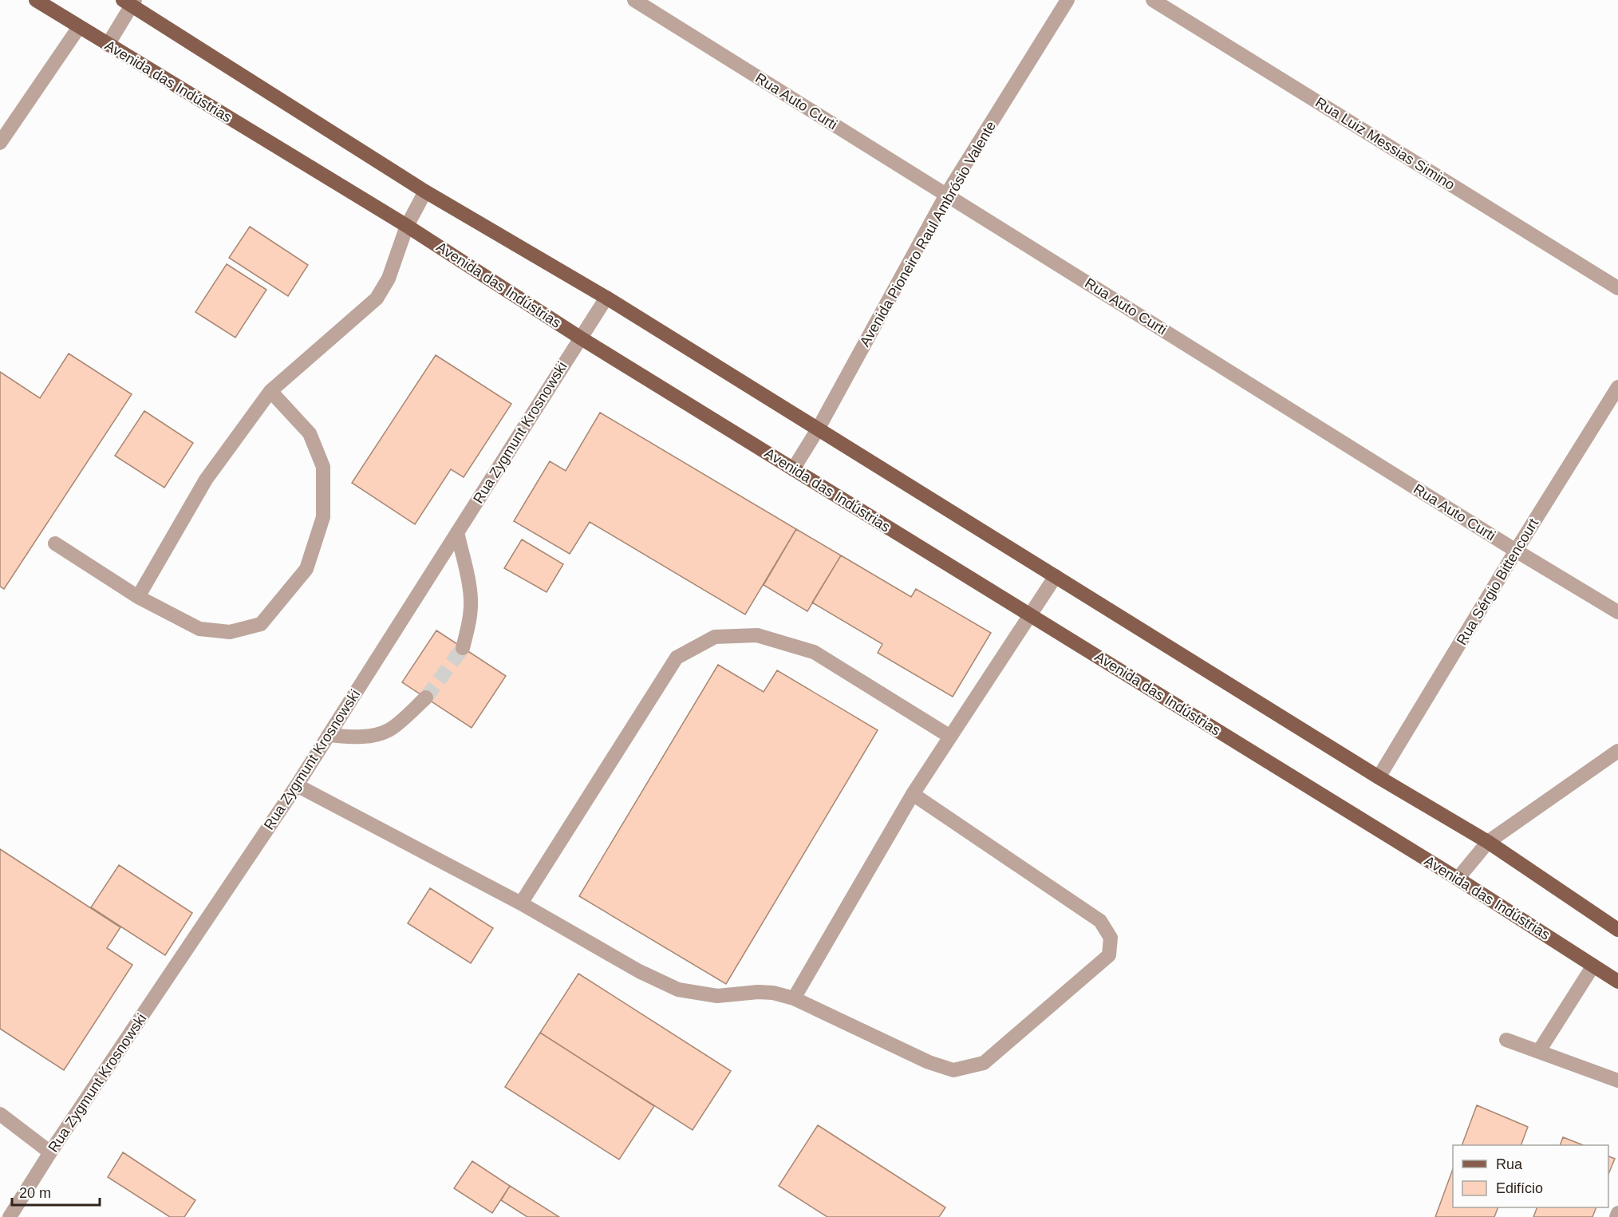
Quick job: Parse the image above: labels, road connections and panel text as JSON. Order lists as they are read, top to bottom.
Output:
{
  "streets": {
    "main road": ["Avenida das Indústrias"],
    "street": [
      "Rua Auto Curti",
      "Rua Luiz Messias Simino",
      "Avenida Pioneiro Raul Ambrósio Valente",
      "Rua Zygmunt Krosnowski",
      "Rua Sérgio Bittencourt"
    ]
  },
  "crossings": [
    ["Avenida das Indústrias", "Avenida Pioneiro Raul Ambrósio Valente"],
    ["Avenida das Indústrias", "Rua Zygmunt Krosnowski"],
    ["Rua Auto Curti", "Avenida Pioneiro Raul Ambrósio Valente"],
    ["Rua Auto Curti", "Rua Sérgio Bittencourt"]
  ],
  "legend": ["Rua", "Edifício"],
  "scale_bar": "20 m"
}
